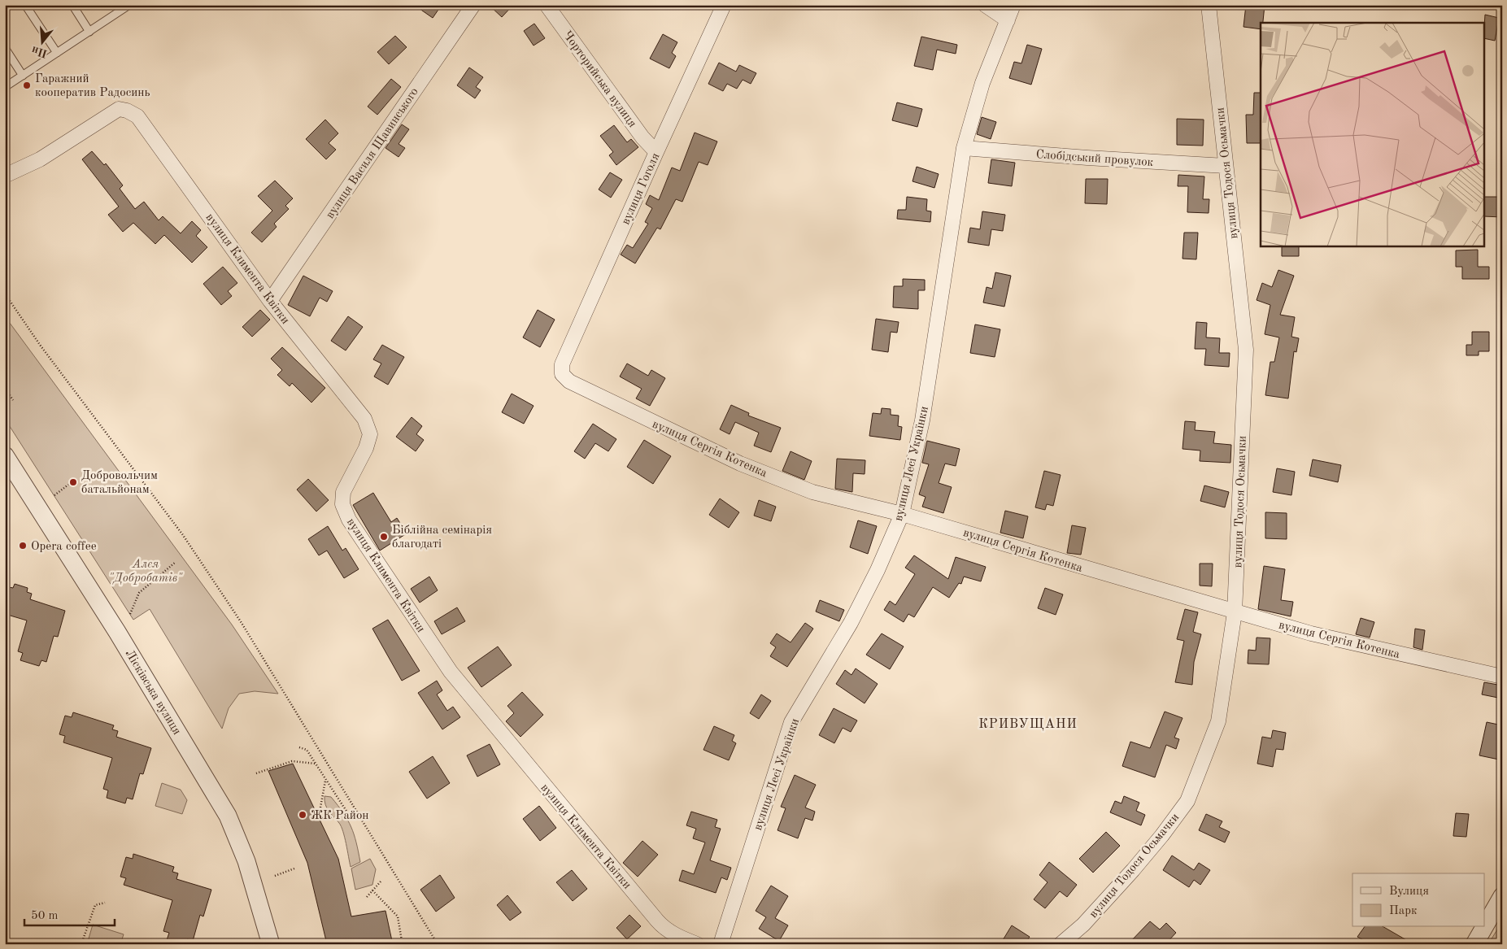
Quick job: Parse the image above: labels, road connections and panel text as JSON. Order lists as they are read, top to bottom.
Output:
{
  "streets": {
    "street": [
      "Чорторийська вулиця",
      "вулиця Василя Щавинського",
      "Слобідський провулок",
      "вулиця Тодося Осьмачки",
      "вулиця Гоголя",
      "вулиця Климента Квітки",
      "вулиця Сергія Котенка",
      "вулиця Лесі Українки",
      "Лісківська вулиця"
    ]
  },
  "crossings": [
    ["Чорторийська вулиця", "вулиця Гоголя"],
    ["вулиця Василя Щавинського", "вулиця Климента Квітки"],
    ["Слобідський провулок", "вулиця Тодося Осьмачки"],
    ["Слобідський провулок", "вулиця Лесі Українки"],
    ["вулиця Тодося Осьмачки", "вулиця Сергія Котенка"],
    ["вулиця Гоголя", "вулиця Сергія Котенка"],
    ["вулиця Сергія Котенка", "вулиця Лесі Українки"]
  ],
  "districts": ["КРИВУЩАНИ"],
  "parks": ["Алея \"Добробатів\""],
  "places": [
    "Гаражний кооператив Радосинь",
    "Добровольчим батальйонам",
    "Біблійна семінарія благодаті",
    "Opera coffee",
    "ЖК Район"
  ],
  "legend": ["Вулиця", "Парк"],
  "scale_bar": "50 m",
  "north": "bottom"
}
